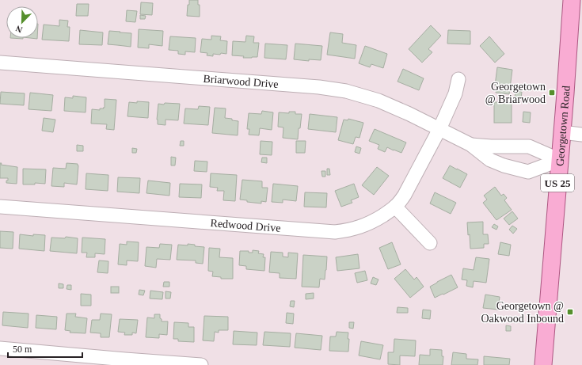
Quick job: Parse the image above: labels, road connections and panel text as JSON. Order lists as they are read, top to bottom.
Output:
{
  "streets": {
    "main road": ["Georgetown Road", "US 25"],
    "street": ["Briarwood Drive", "Redwood Drive"]
  },
  "crossings": [
    ["Briarwood Drive", "Georgetown Road"],
    ["Briarwood Drive", "Redwood Drive"]
  ],
  "places": {
    "transit": ["Georgetown @ Briarwood", "Georgetown @ Oakwood Inbound"]
  },
  "scale_bar": "50 m",
  "north": "bottom left"
}
